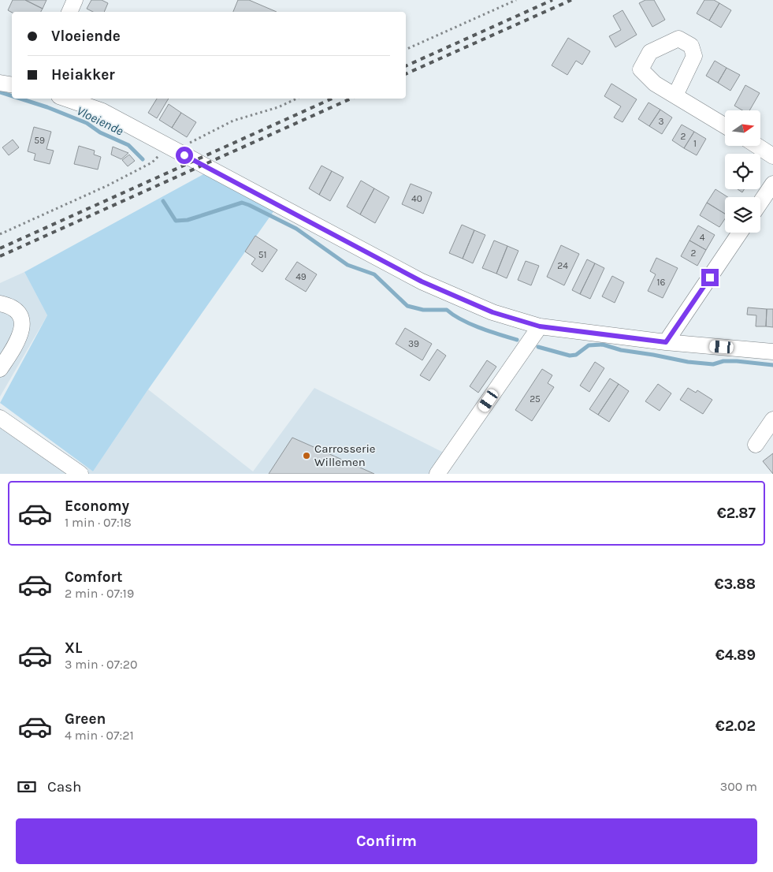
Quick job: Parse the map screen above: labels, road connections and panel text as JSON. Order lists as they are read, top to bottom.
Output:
{
  "water": ["Vloeiende"],
  "places": ["Carrosserie Willemen"],
  "house_numbers": [
    "3",
    "2",
    "59",
    "1",
    "40",
    "4",
    "2",
    "51",
    "24",
    "49",
    "16",
    "39",
    "25"
  ],
  "north": "right",
  "page": {
    "banner": ["Vloeiende", "Heiakker"],
    "list": [
      {
        "name": "Economy",
        "note": "1 min · 07:18",
        "value": "€2.87"
      },
      {
        "name": "Comfort",
        "note": "2 min · 07:19",
        "value": "€3.88"
      },
      {
        "name": "XL",
        "note": "3 min · 07:20",
        "value": "€4.89"
      },
      {
        "name": "Green",
        "note": "4 min · 07:21",
        "value": "€2.02"
      }
    ],
    "pay": ["Cash", "300 m"],
    "buttons": "Confirm"
  }
}
